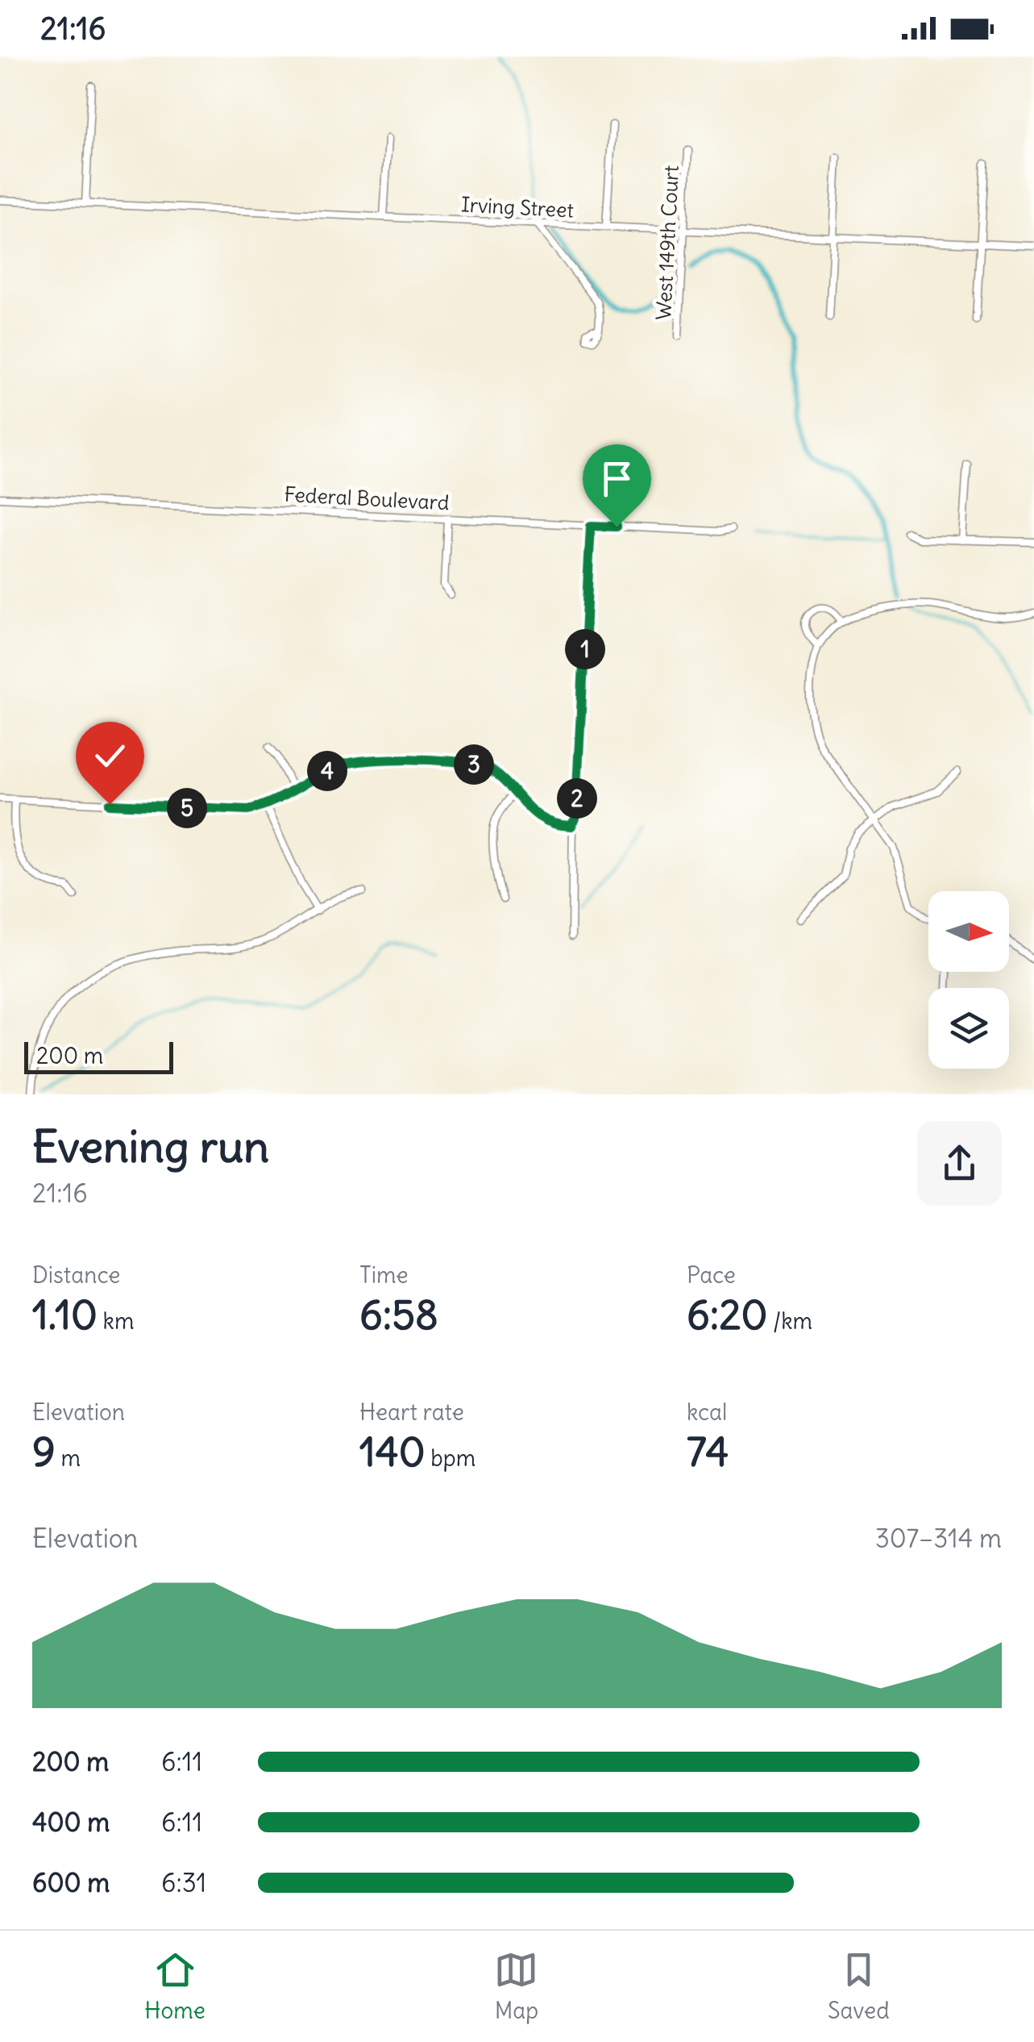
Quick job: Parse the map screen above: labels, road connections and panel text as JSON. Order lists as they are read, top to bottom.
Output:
{
  "streets": {
    "street": ["Irving Street", "West 149th Court", "Federal Boulevard"]
  },
  "crossings": [
    ["Irving Street", "West 149th Court"]
  ],
  "scale_bar": "200 m",
  "north": "right",
  "page": {
    "status": "21:16",
    "pins": [
      "1",
      "3",
      "4",
      "2",
      "5"
    ],
    "scale": "200 m",
    "heading": ["Evening run", "21:16"],
    "stats": [
      ["Distance", "1.10 km"],
      ["Time", "6:58"],
      ["Pace", "6:20 /km"],
      ["Elevation", "9 m"],
      ["Heart rate", "140 bpm"],
      ["kcal", "74"]
    ],
    "chart": ["Elevation", "307–314 m"],
    "list": [
      {
        "name": "200 m",
        "note": "6:11"
      },
      {
        "name": "400 m",
        "note": "6:11"
      },
      {
        "name": "600 m",
        "note": "6:31"
      }
    ],
    "tabs": ["Home", "Map", "Saved"]
  }
}
